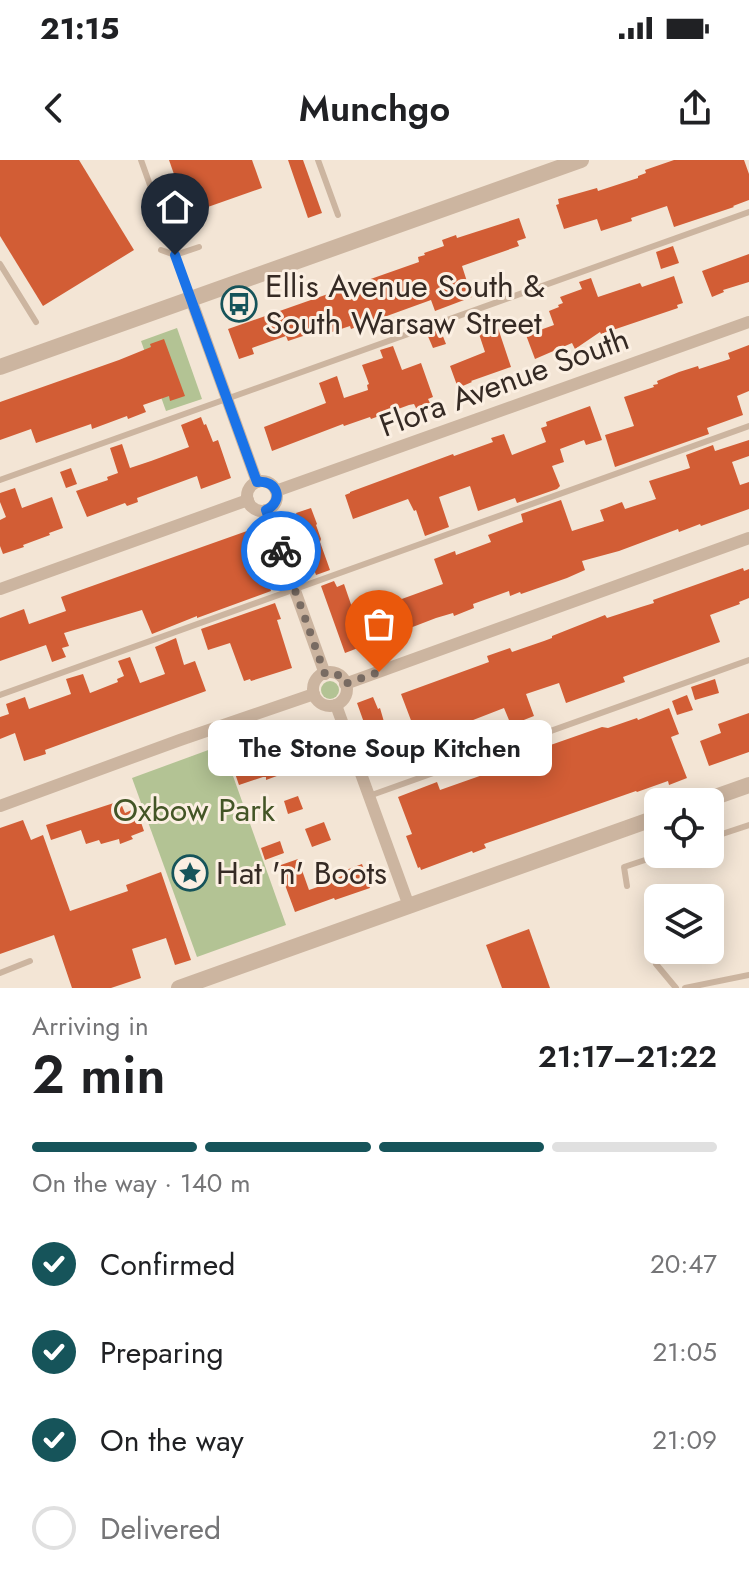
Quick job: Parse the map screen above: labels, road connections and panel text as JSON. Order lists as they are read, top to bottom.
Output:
{
  "streets": {
    "street": ["Flora Avenue South"]
  },
  "parks": ["Oxbow Park"],
  "places": {
    "bus stop": ["Ellis Avenue South & South Warsaw Street"],
    "other": ["The Stone Soup Kitchen"],
    "place": ["Hat 'n' Boots"]
  },
  "page": {
    "status": "21:15",
    "header": "Munchgo",
    "bubble": "The Stone Soup Kitchen",
    "heading": ["2 min", "Arriving in", "21:17–21:22"],
    "bar": "On the way · 140 m",
    "list": [
      ["Confirmed", "20:47"],
      ["Preparing", "21:05"],
      ["On the way", "21:09"],
      "Delivered"
    ]
  }
}
